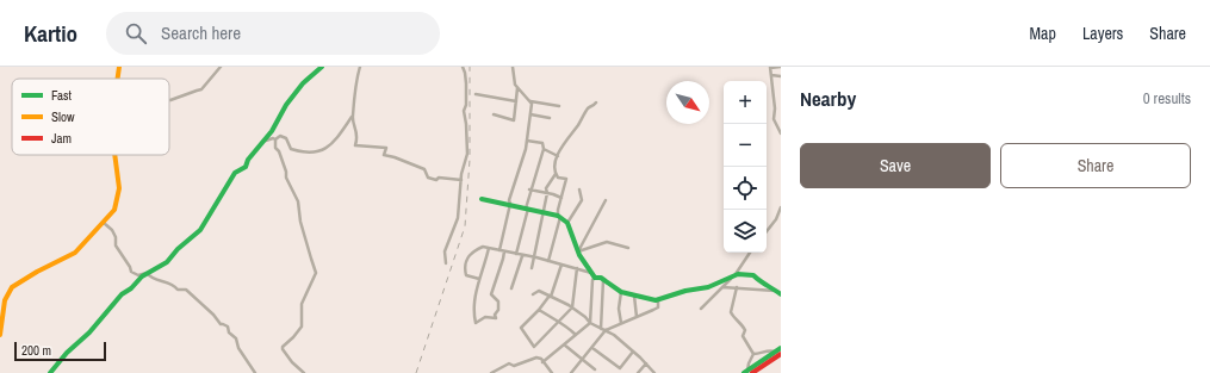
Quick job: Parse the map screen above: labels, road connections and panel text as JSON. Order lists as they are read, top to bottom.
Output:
{
  "legend": ["Fast", "Slow", "Jam"],
  "scale_bar": "200 m",
  "north": "bottom right",
  "page": {
    "header": "Kartio",
    "search": "Search here",
    "nav": ["Map", "Layers", "Share"],
    "heading": ["Nearby", "0 results"],
    "map_buttons": ["+", "−"],
    "buttons": ["Save", "Share"],
    "scale": "200 m"
  }
}
